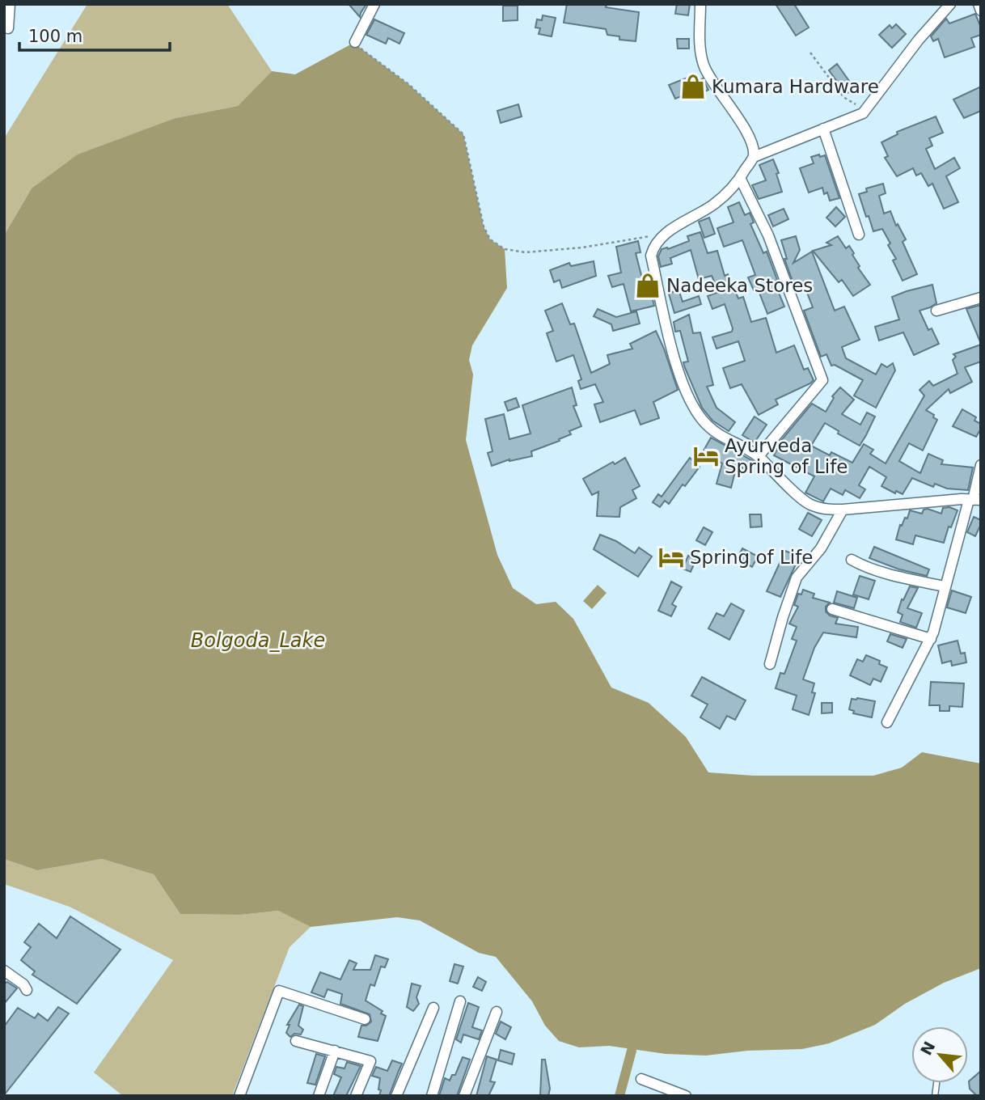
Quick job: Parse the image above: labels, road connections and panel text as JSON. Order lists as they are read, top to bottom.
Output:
{
  "water": ["Bolgoda_Lake"],
  "places": {
    "shop": ["Kumara Hardware", "Nadeeka Stores"],
    "hotel": ["Ayurveda Spring of Life", "Spring of Life"]
  },
  "scale_bar": "100 m",
  "north": "top left"
}
